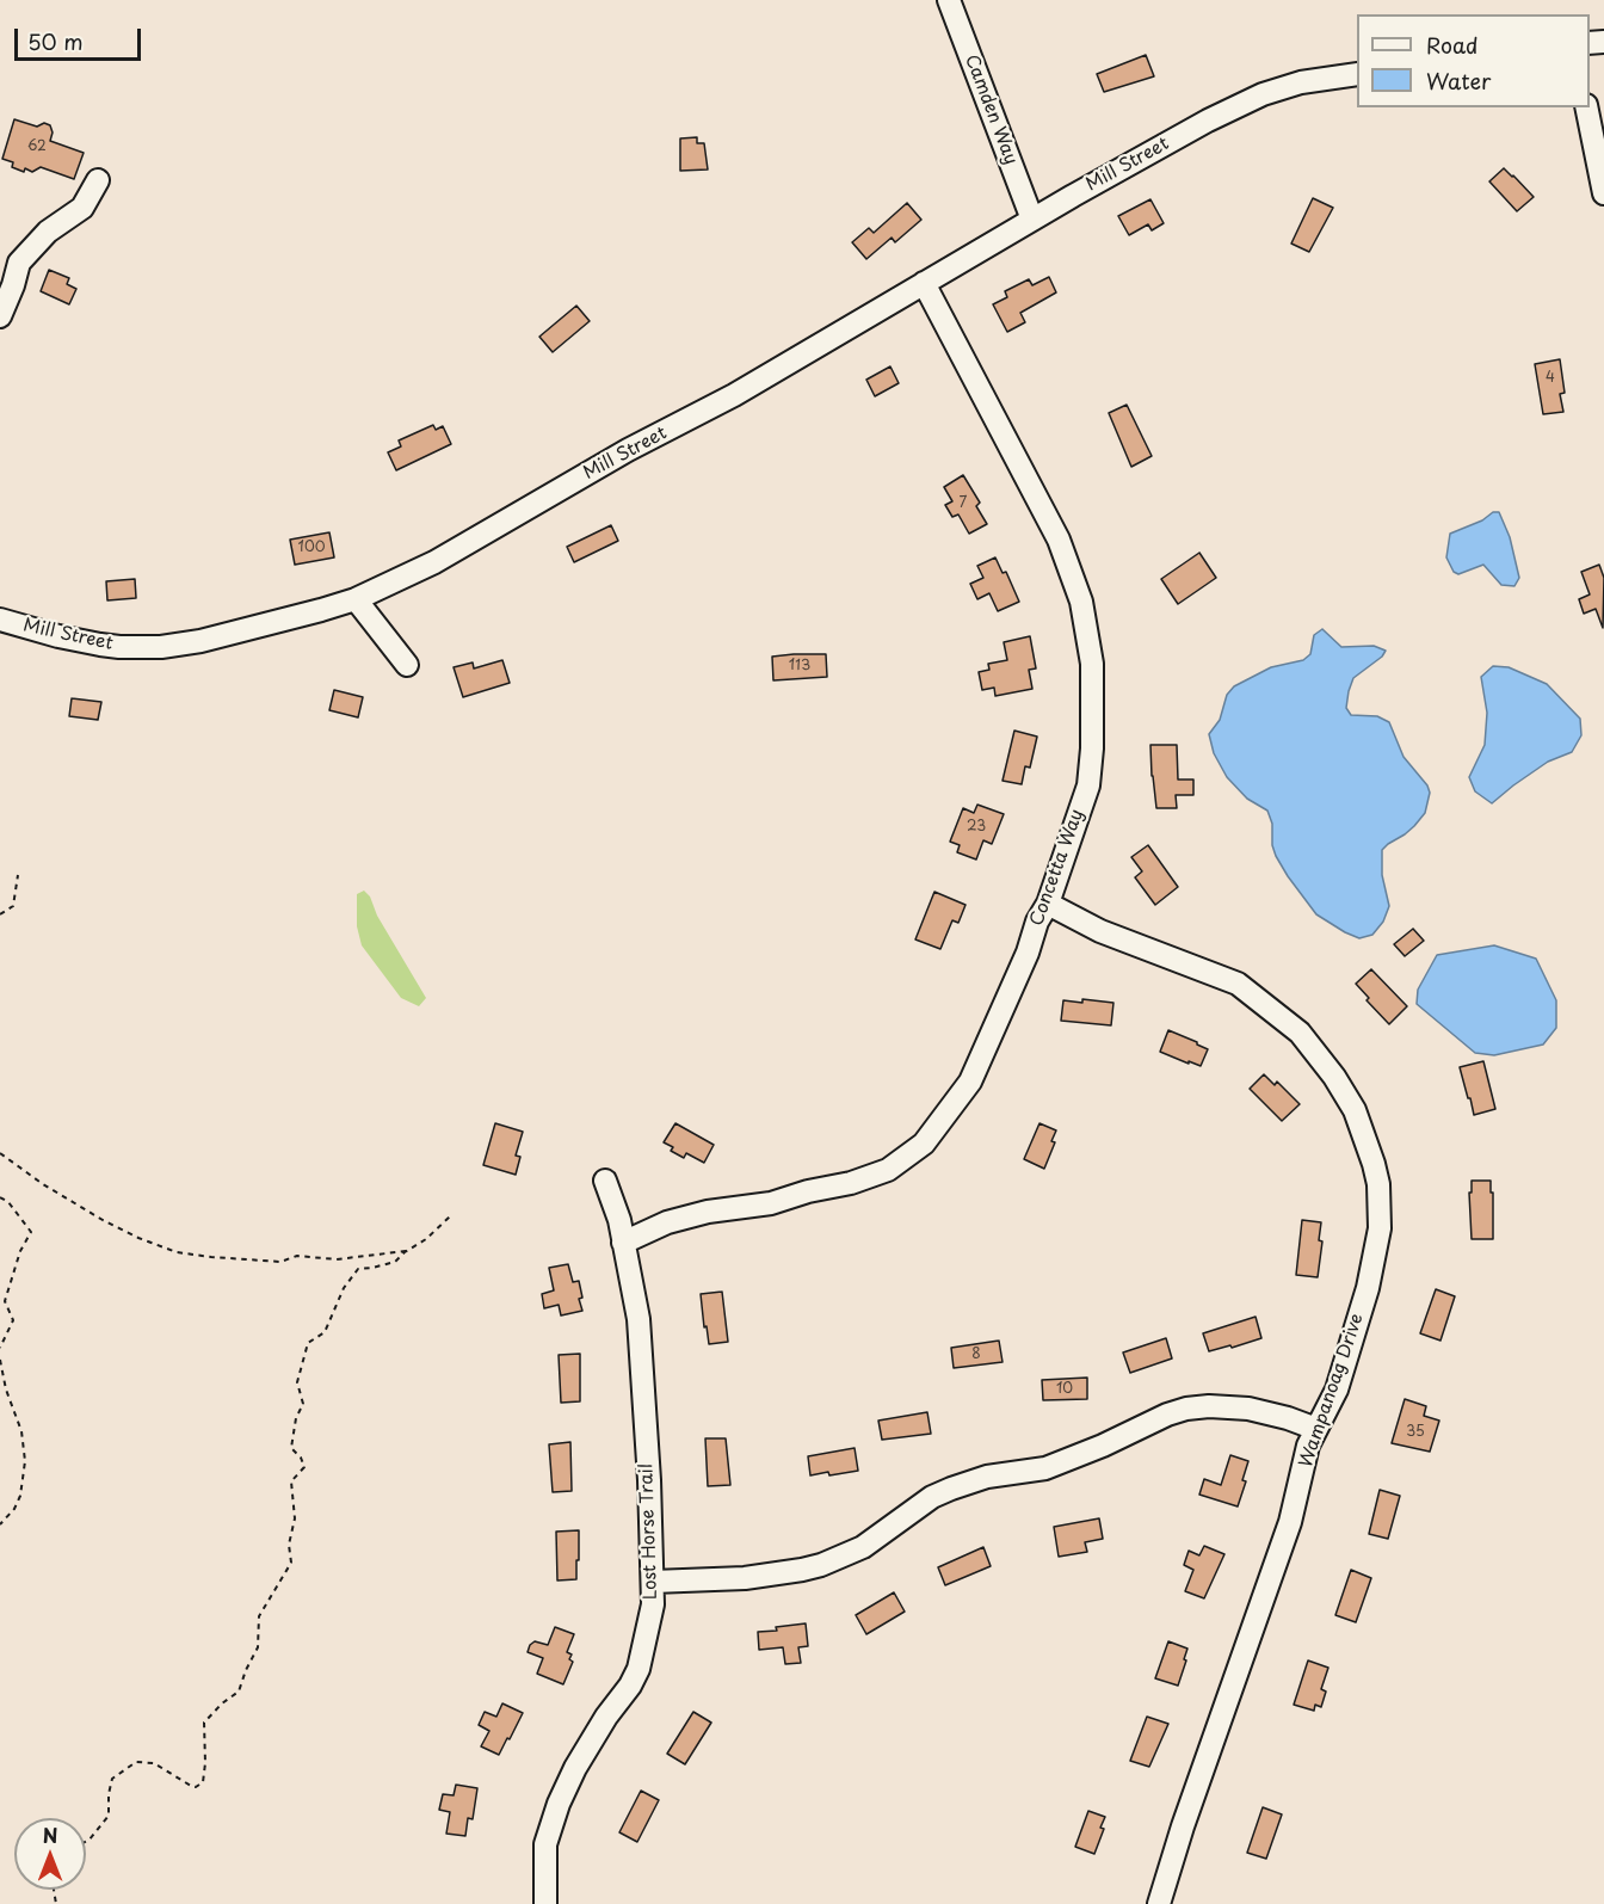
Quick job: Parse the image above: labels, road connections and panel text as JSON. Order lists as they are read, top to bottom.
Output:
{
  "streets": {
    "street": [
      "Camden Way",
      "Mill Street",
      "Concetta Way",
      "Wampanoag Drive",
      "Lost Horse Trail"
    ]
  },
  "crossings": [
    ["Camden Way", "Mill Street"],
    ["Mill Street", "Concetta Way"],
    ["Concetta Way", "Wampanoag Drive"],
    ["Concetta Way", "Lost Horse Trail"]
  ],
  "house_numbers": [
    "62",
    "4",
    "7",
    "100",
    "113",
    "23",
    "8",
    "10",
    "35"
  ],
  "legend": ["Road", "Water"],
  "scale_bar": "50 m",
  "north": "top"
}
